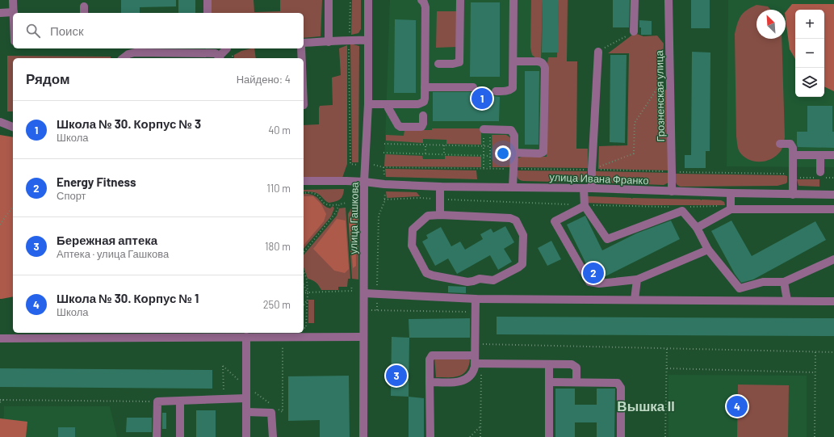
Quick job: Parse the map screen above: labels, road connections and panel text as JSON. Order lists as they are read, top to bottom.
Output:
{
  "streets": {
    "street": ["Грозненская улица", "улица Ивана Франко", "улица Гашкова"]
  },
  "crossings": [
    ["Грозненская улица", "улица Ивана Франко"],
    ["улица Ивана Франко", "улица Гашкова"]
  ],
  "districts": ["Вышка II"],
  "north": "top left",
  "page": {
    "map_buttons": ["+", "−"],
    "search": "Поиск",
    "heading": ["Рядом", "Найдено: 4"],
    "pins": [
      "1",
      "2",
      "3",
      "4"
    ],
    "list": [
      {
        "mark": "1",
        "name": "Школа № 30. Корпус № 3",
        "note": "Школа",
        "value": "40 m"
      },
      {
        "mark": "2",
        "name": "Energy Fitness",
        "note": "Спорт",
        "value": "110 m"
      },
      {
        "mark": "3",
        "name": "Бережная аптека",
        "note": "Аптека · улица Гашкова",
        "value": "180 m"
      },
      {
        "mark": "4",
        "name": "Школа № 30. Корпус № 1",
        "note": "Школа",
        "value": "250 m"
      }
    ]
  }
}
